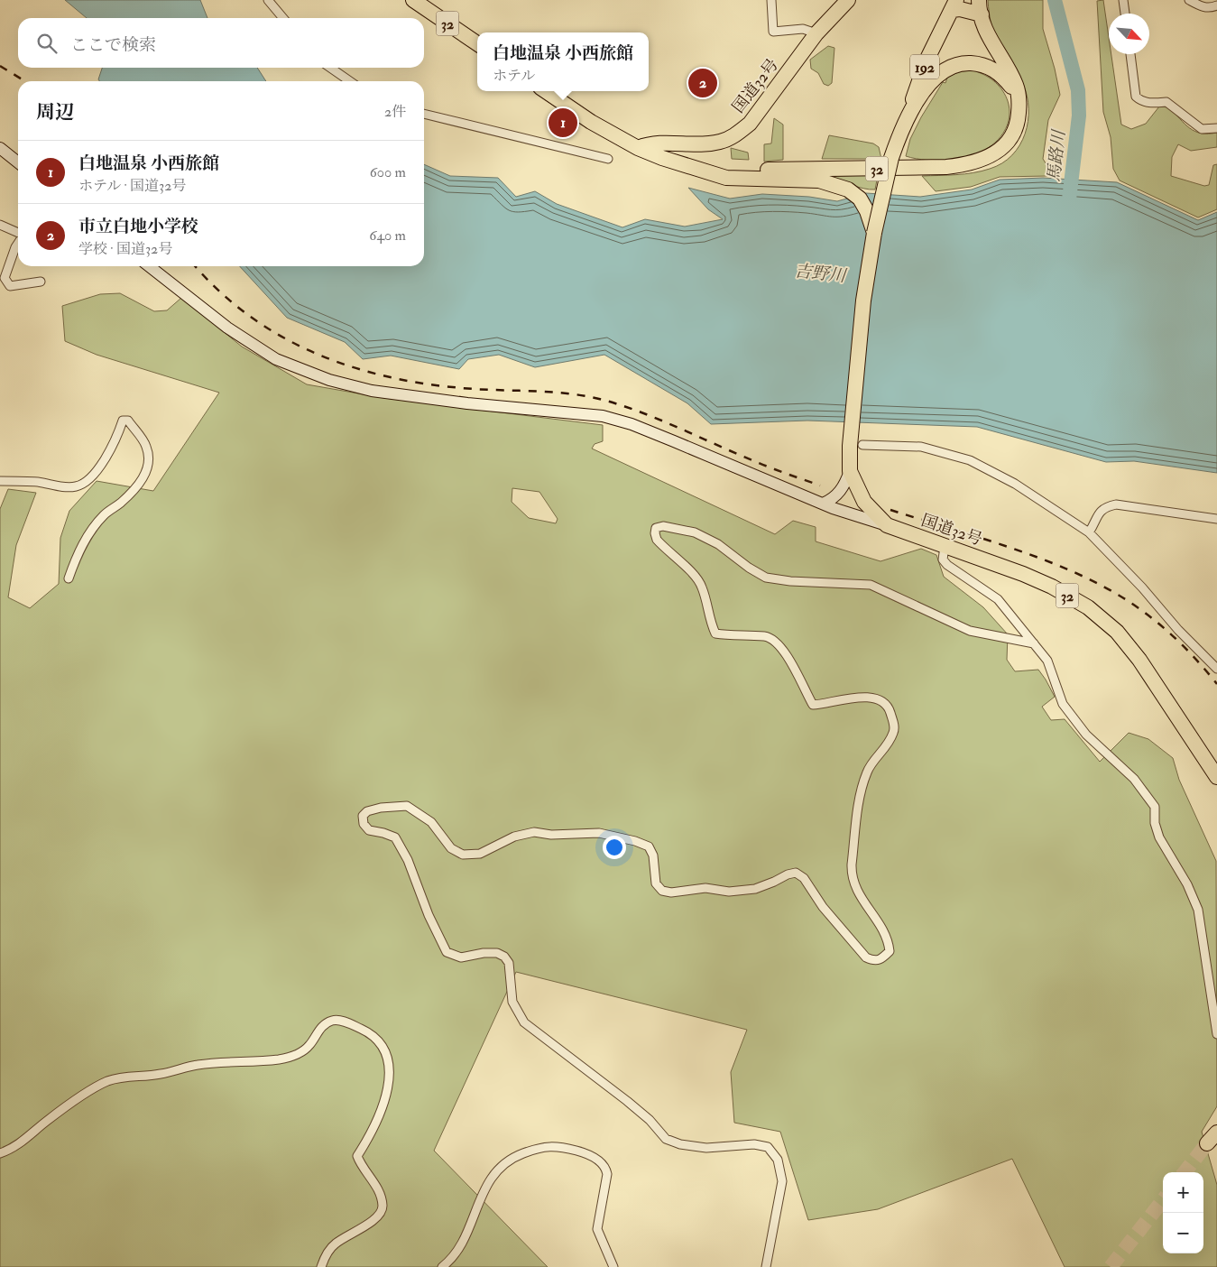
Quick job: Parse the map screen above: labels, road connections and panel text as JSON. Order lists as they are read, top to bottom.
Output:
{
  "streets": {
    "highway": ["32", "192", "国道32号"]
  },
  "crossings": [
    ["192", "国道32号"]
  ],
  "water": ["馬路川", "吉野川"],
  "north": "bottom right",
  "page": {
    "search": "ここで検索",
    "popup": ["白地温泉 小西旅館", "ホテル"],
    "pins": ["2", "1"],
    "heading": ["周辺", "2件"],
    "list": [
      {
        "mark": "1",
        "name": "白地温泉 小西旅館",
        "note": "ホテル · 国道32号",
        "value": "600 m"
      },
      {
        "mark": "2",
        "name": "市立白地小学校",
        "note": "学校 · 国道32号",
        "value": "640 m"
      }
    ],
    "map_buttons": ["+", "−"]
  }
}
